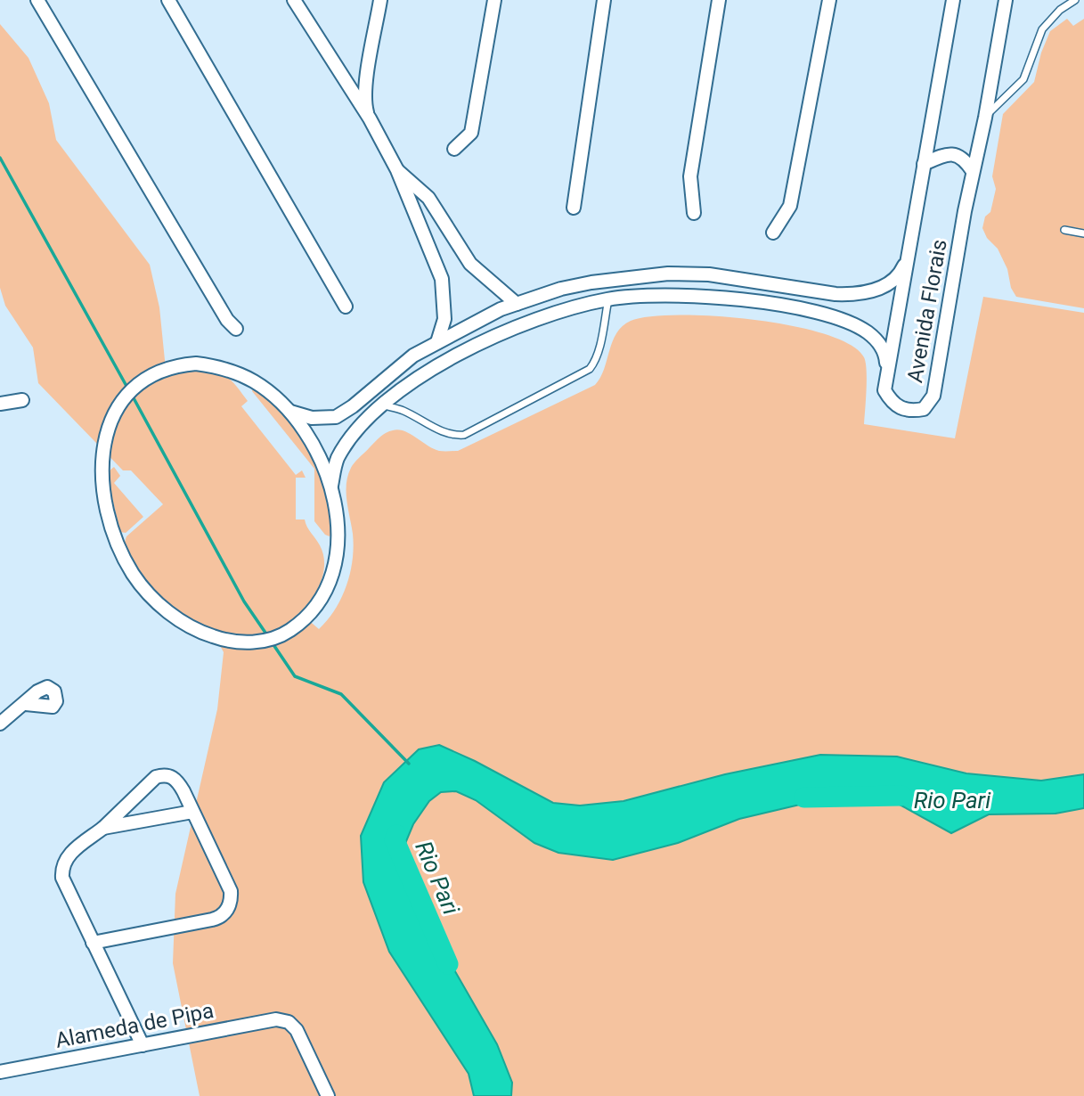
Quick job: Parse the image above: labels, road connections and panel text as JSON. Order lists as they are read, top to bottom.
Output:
{
  "streets": {
    "street": ["Avenida Florais", "Alameda de Pipa"]
  },
  "water": ["Rio Pari"]
}
